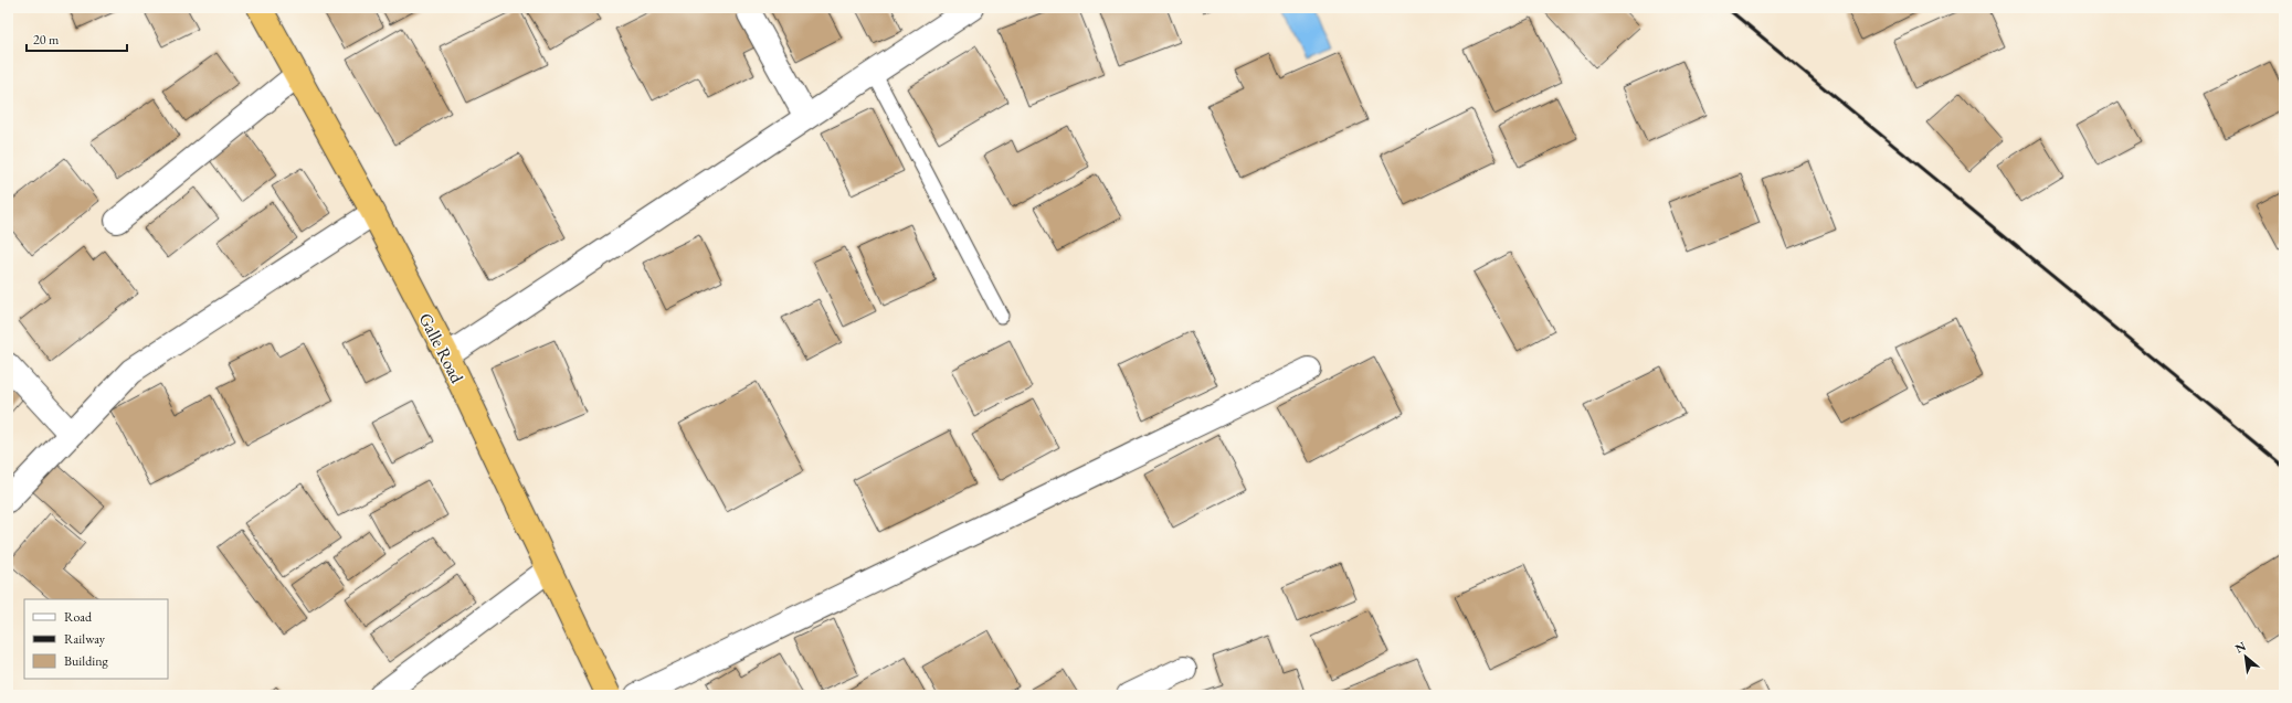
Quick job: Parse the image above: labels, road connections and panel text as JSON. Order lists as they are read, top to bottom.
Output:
{
  "streets": {
    "highway": ["Galle Road"]
  },
  "legend": ["Road", "Railway", "Building"],
  "scale_bar": "20 m",
  "north": "top left"
}
